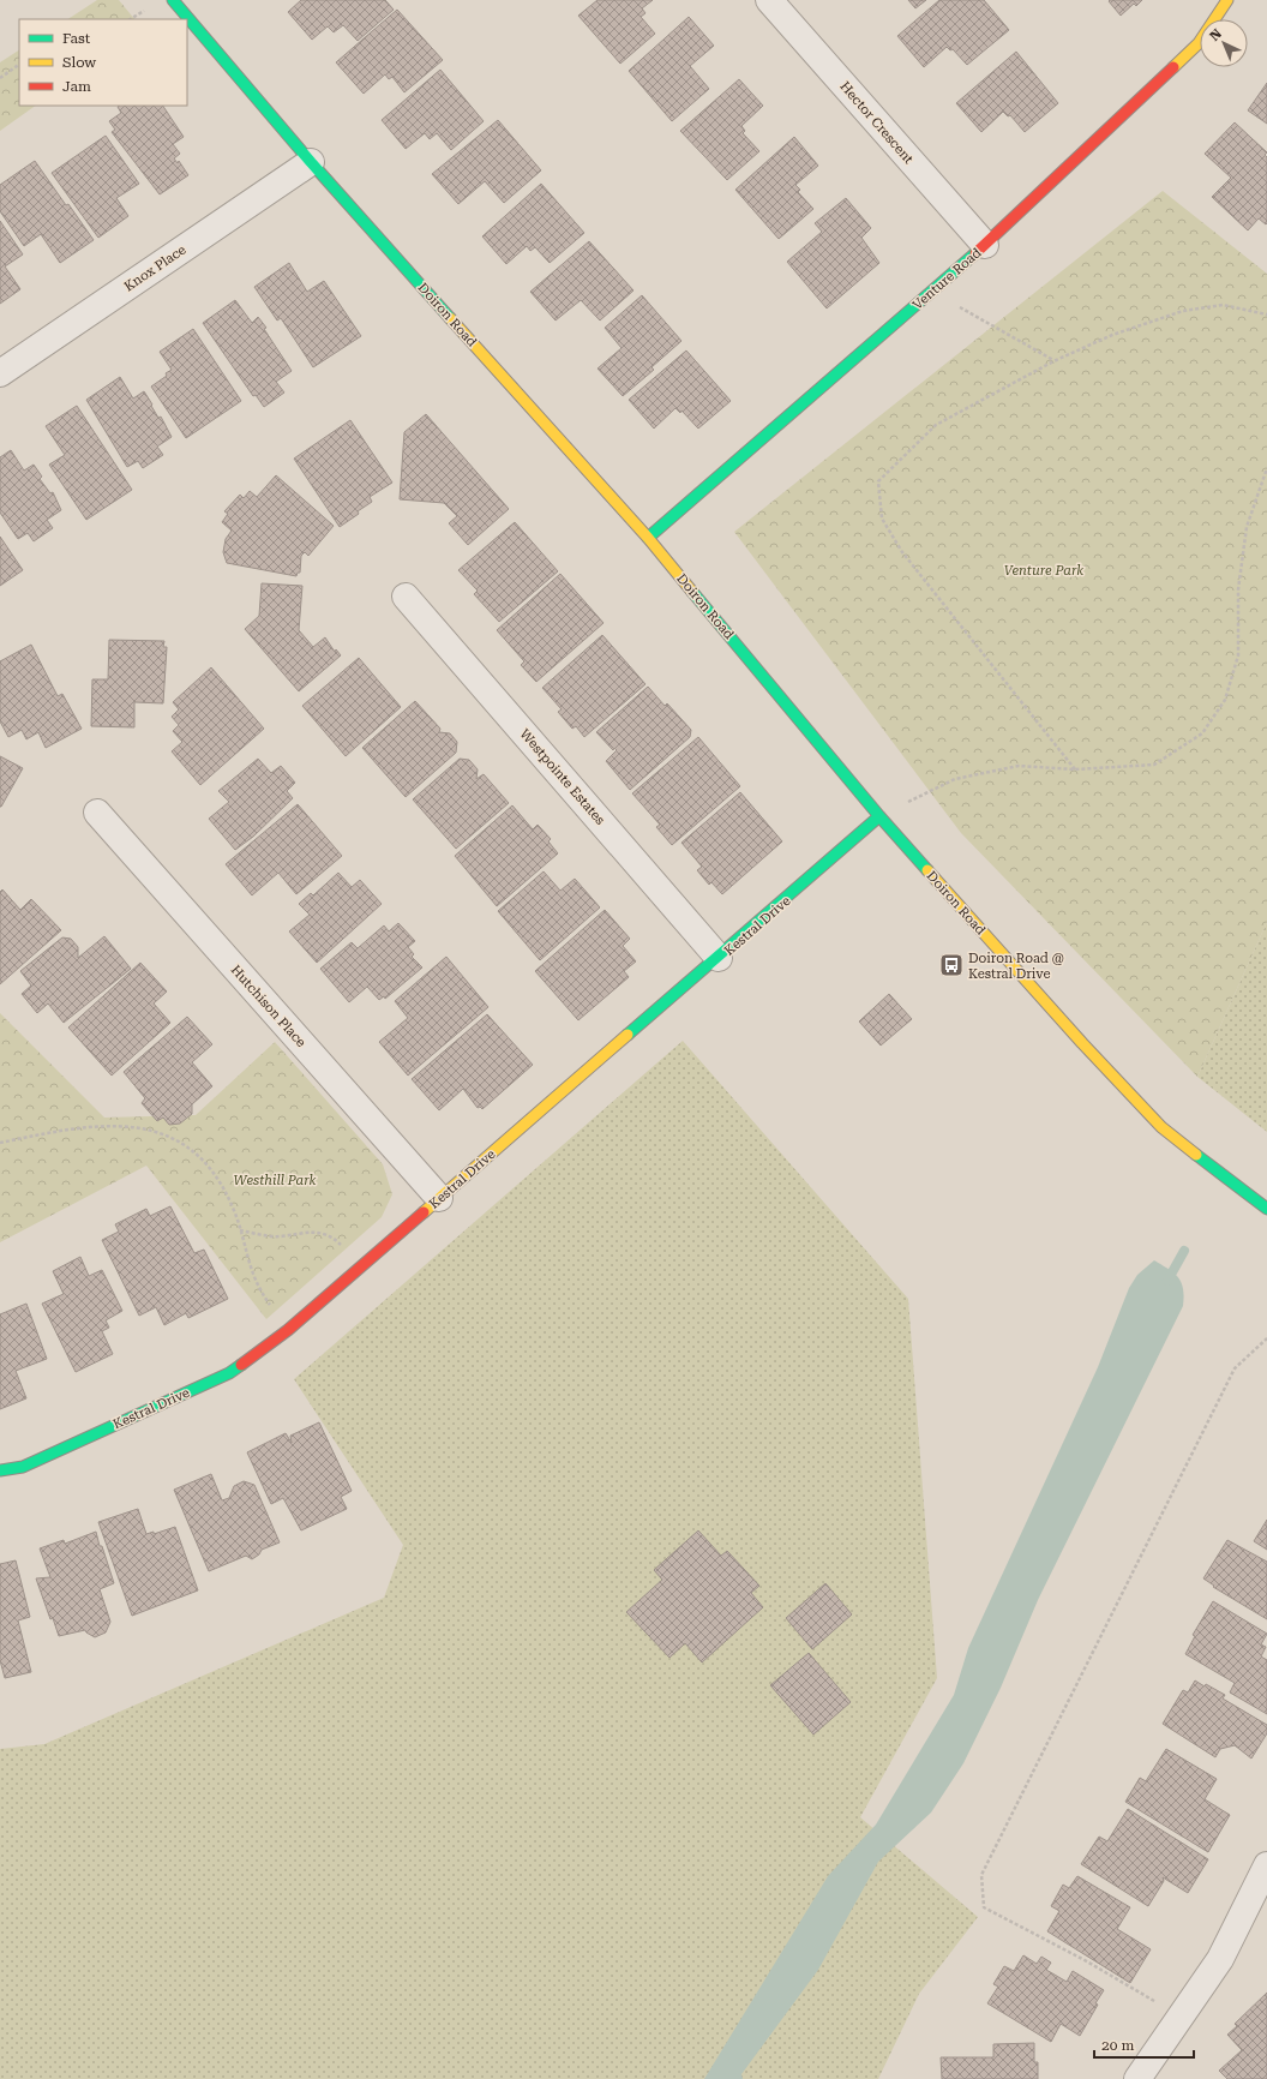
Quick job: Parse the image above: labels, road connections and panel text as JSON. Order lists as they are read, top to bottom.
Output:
{
  "streets": {
    "street": [
      "Hector Crescent",
      "Knox Place",
      "Venture Road",
      "Doiron Road",
      "Westpointe Estates",
      "Kestral Drive",
      "Hutchison Place"
    ]
  },
  "crossings": [
    ["Hector Crescent", "Venture Road"],
    ["Knox Place", "Doiron Road"],
    ["Venture Road", "Doiron Road"],
    ["Doiron Road", "Kestral Drive"],
    ["Westpointe Estates", "Kestral Drive"],
    ["Kestral Drive", "Hutchison Place"]
  ],
  "parks": ["Venture Park", "Westhill Park"],
  "places": {
    "bus stop": ["Doiron Road @ Kestral Drive"]
  },
  "legend": ["Fast", "Slow", "Jam"],
  "scale_bar": "20 m",
  "north": "top left"
}
